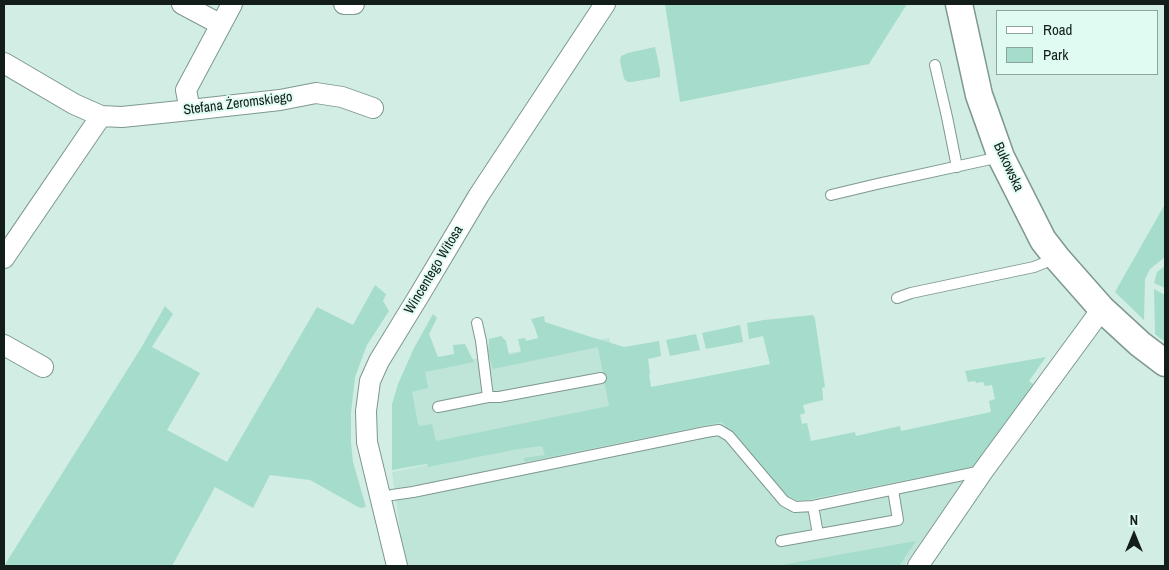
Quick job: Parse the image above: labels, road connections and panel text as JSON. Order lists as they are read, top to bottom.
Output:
{
  "streets": {
    "street": ["Stefana Żeromskiego", "Bukowska", "Wincentego Witosa"]
  },
  "legend": ["Road", "Park"],
  "north": "top"
}
